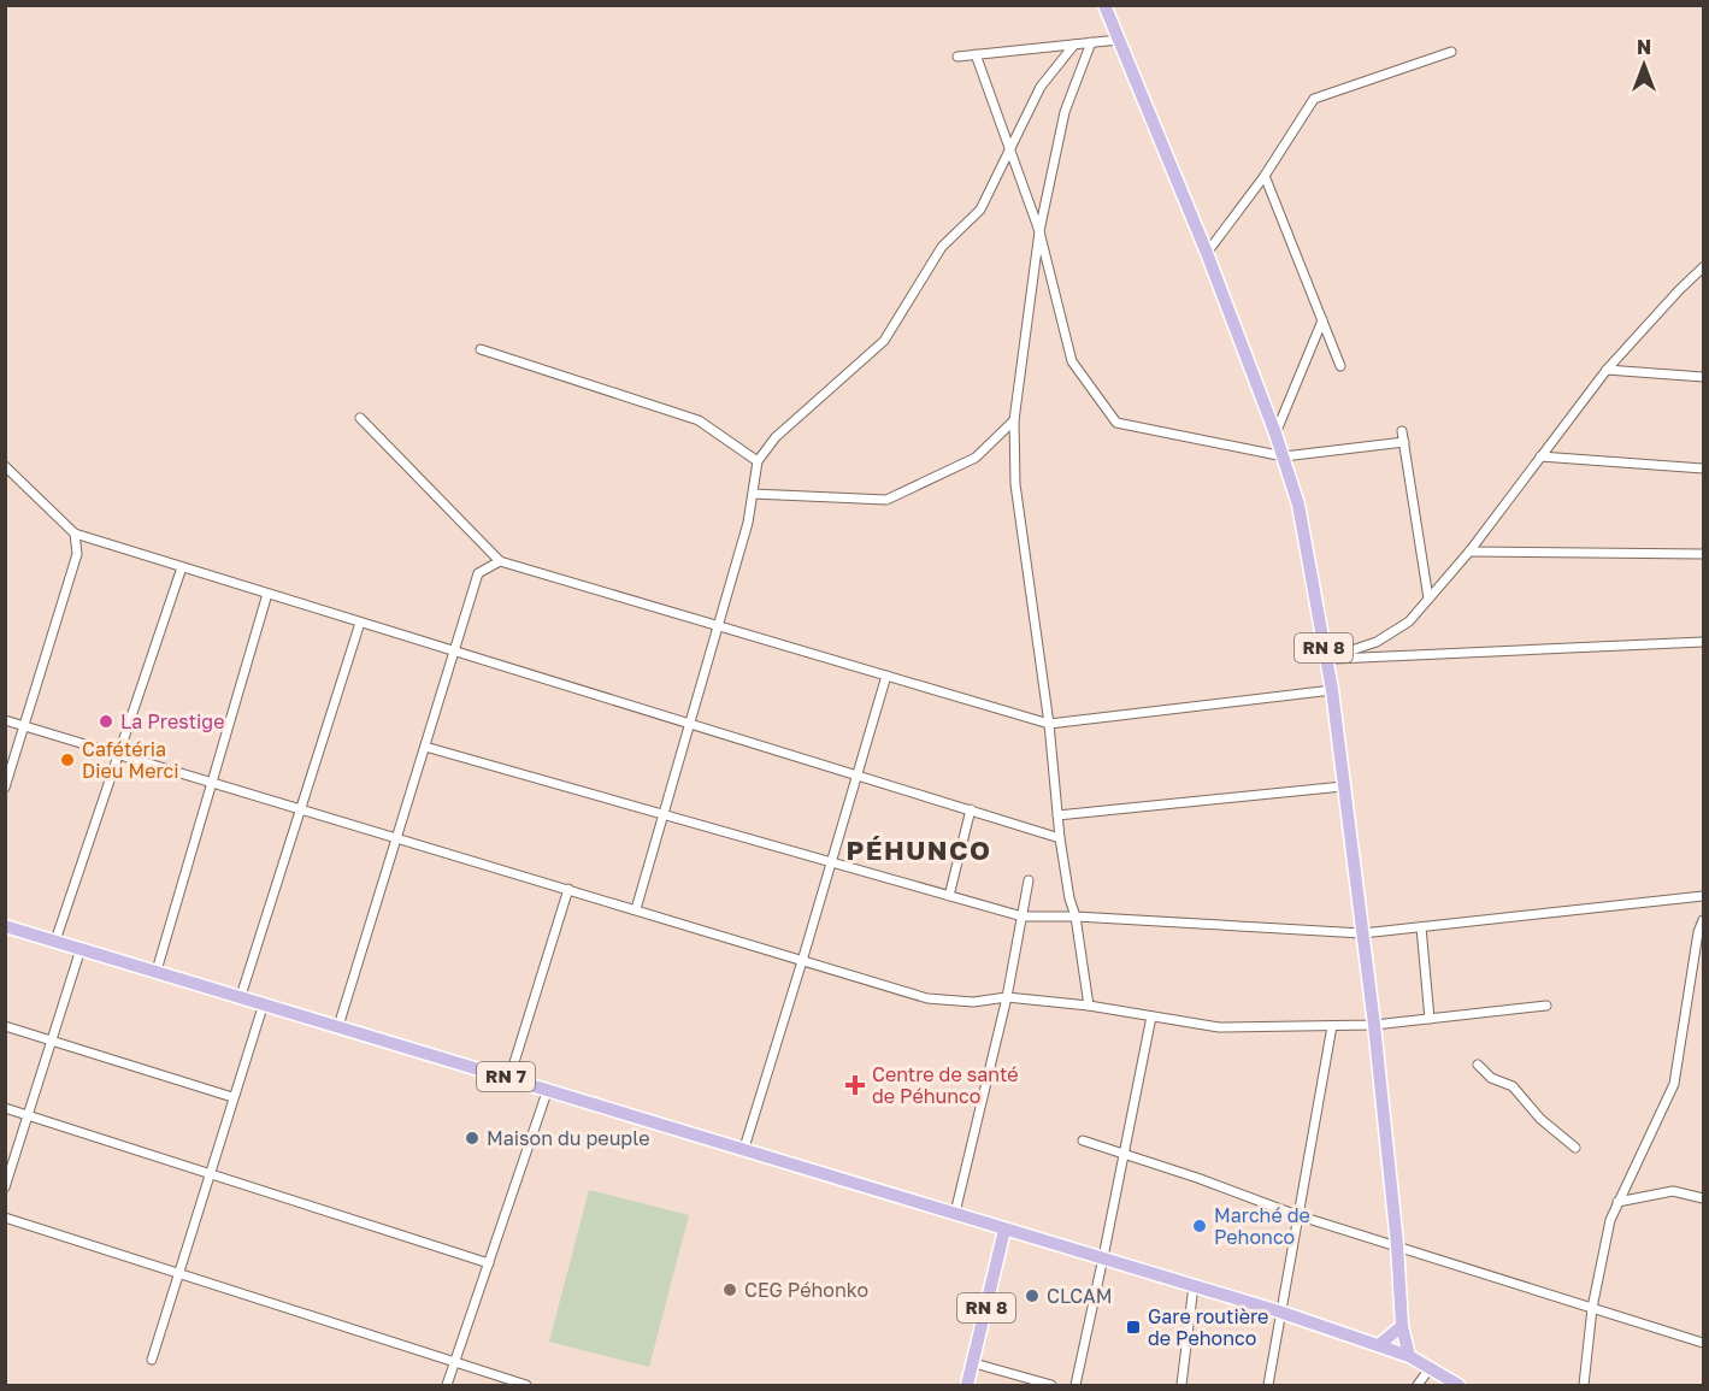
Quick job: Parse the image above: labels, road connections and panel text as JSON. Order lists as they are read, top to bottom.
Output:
{
  "streets": {
    "main road": ["RN 8", "RN 7"]
  },
  "crossings": [
    ["RN 8", "RN 7"]
  ],
  "districts": ["PÉHUNCO"],
  "places": {
    "other": [
      "La Prestige",
      "Cafétéria Dieu Merci",
      "Maison du peuple",
      "Marché de Pehonco",
      "CEG Péhonko",
      "CLCAM"
    ],
    "health": ["Centre de santé de Péhunco"],
    "transit": ["Gare routière de Pehonco"]
  },
  "north": "top"
}
